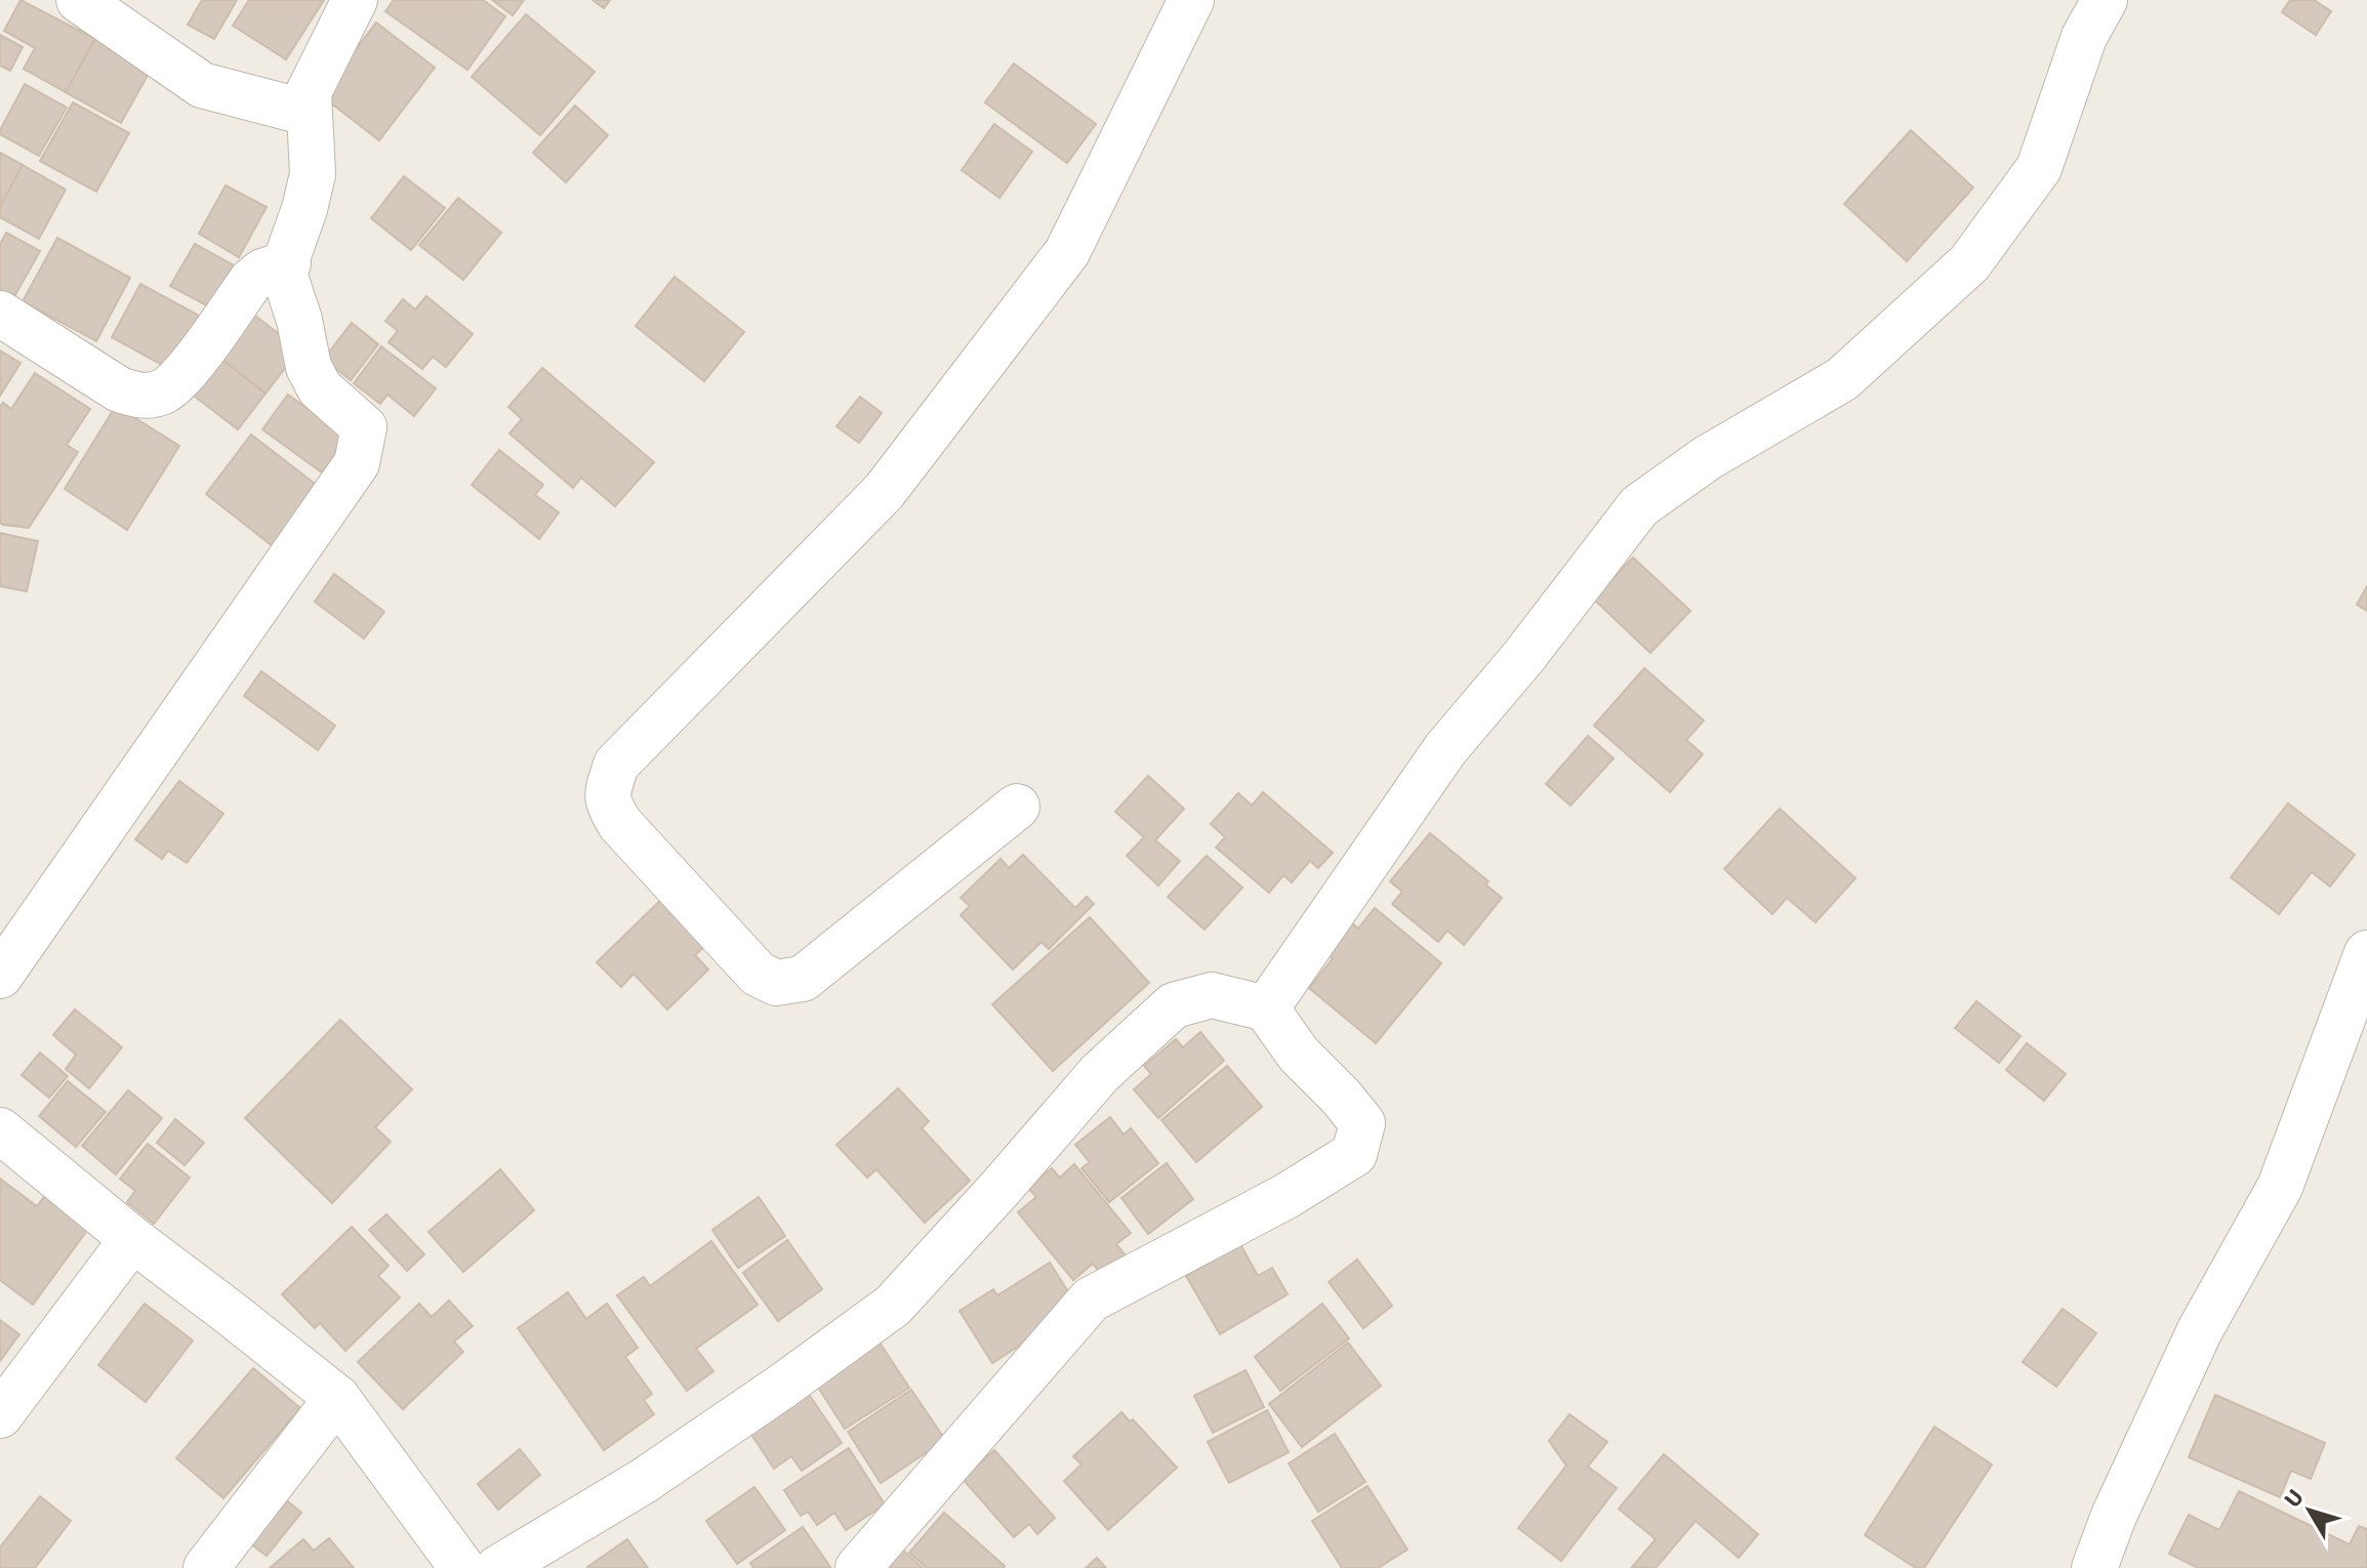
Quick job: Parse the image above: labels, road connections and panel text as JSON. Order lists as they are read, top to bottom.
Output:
{
  "north": "top left"
}
